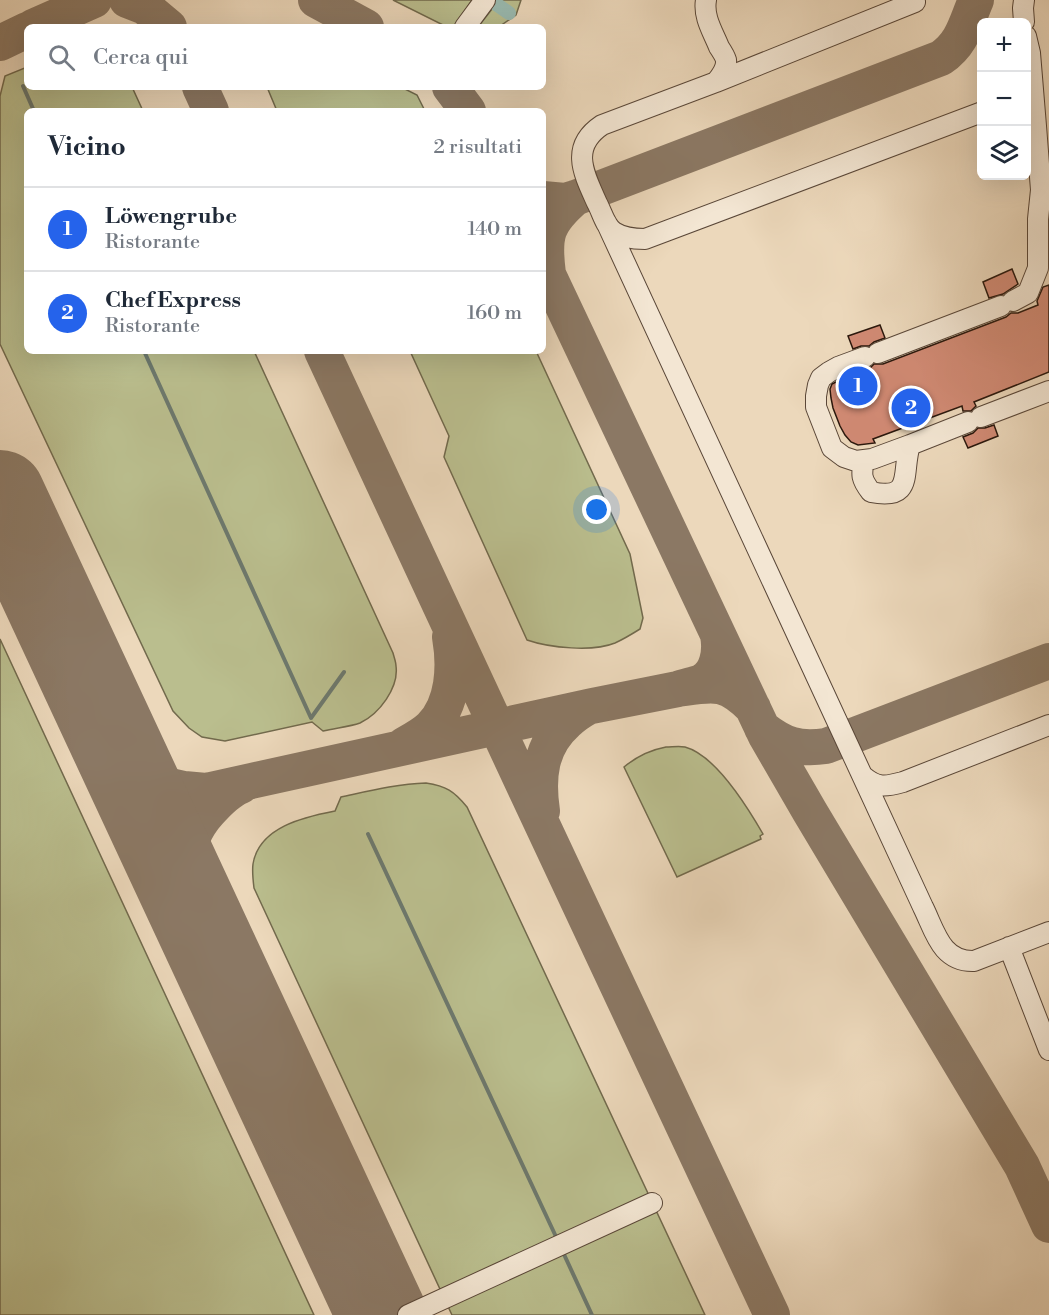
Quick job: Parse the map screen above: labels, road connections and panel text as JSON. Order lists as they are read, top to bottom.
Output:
{
  "page": {
    "map_buttons": ["+", "−"],
    "search": "Cerca qui",
    "heading": ["Vicino", "2 risultati"],
    "list": [
      {
        "mark": "1",
        "name": "Löwengrube",
        "note": "Ristorante",
        "value": "140 m"
      },
      {
        "mark": "2",
        "name": "Chef Express",
        "note": "Ristorante",
        "value": "160 m"
      }
    ],
    "pins": ["1", "2"]
  }
}
